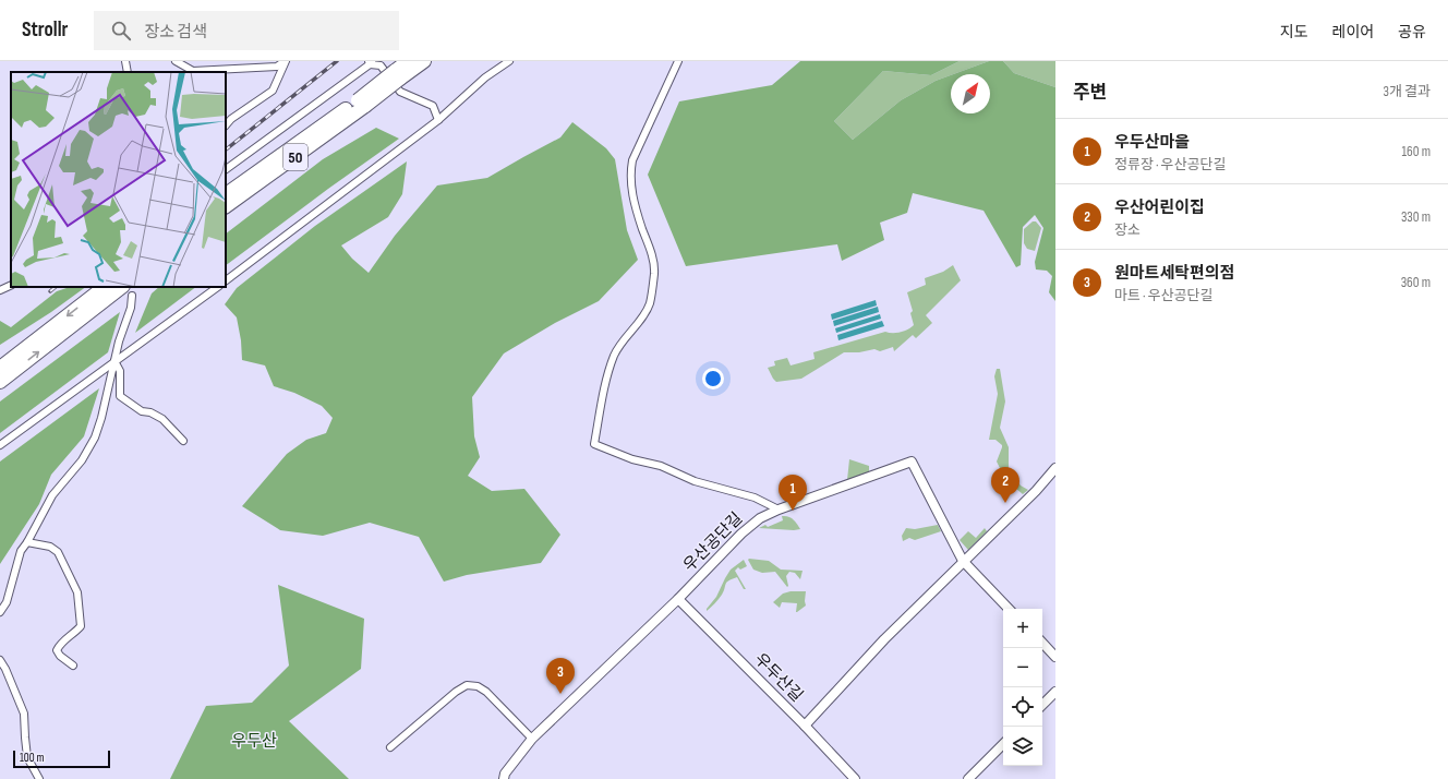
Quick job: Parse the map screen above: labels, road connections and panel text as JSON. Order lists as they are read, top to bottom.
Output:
{
  "streets": {
    "highway": ["50"],
    "street": ["우산공단길", "우두산길"]
  },
  "crossings": [
    ["우산공단길", "우두산길"]
  ],
  "parks": ["우두산"],
  "scale_bar": "100 m",
  "north": "top right",
  "page": {
    "header": "Strollr",
    "search": "장소 검색",
    "nav": ["지도", "레이어", "공유"],
    "heading": ["주변", "3개 결과"],
    "list": [
      {
        "mark": "1",
        "name": "우두산마을",
        "note": "정류장 · 우산공단길",
        "value": "160 m"
      },
      {
        "mark": "2",
        "name": "우산어린이집",
        "note": "장소",
        "value": "330 m"
      },
      {
        "mark": "3",
        "name": "원마트세탁편의점",
        "note": "마트 · 우산공단길",
        "value": "360 m"
      }
    ],
    "pins": ["2", "1", "3"],
    "map_buttons": ["+", "−"],
    "scale": "100 m"
  }
}
